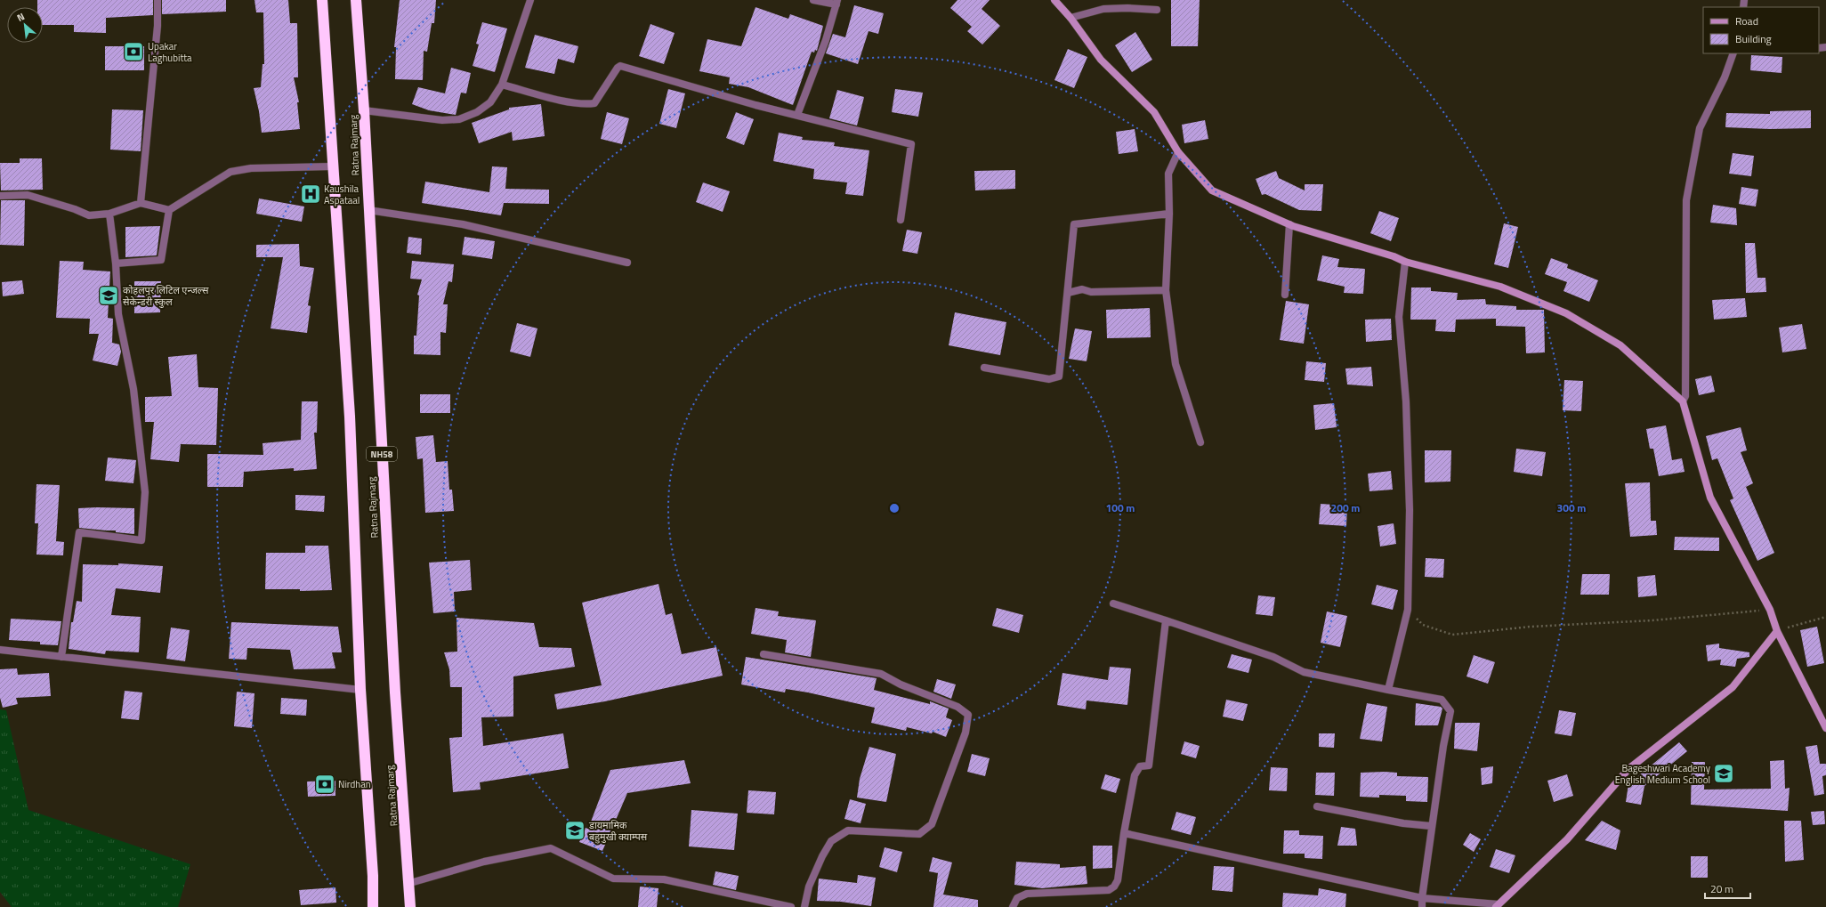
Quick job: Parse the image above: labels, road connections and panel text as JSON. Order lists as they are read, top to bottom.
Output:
{
  "streets": {
    "highway": ["Ratna Rajmarg", "NH58"]
  },
  "places": {
    "bank": ["Upakar Laghubitta", "Nirdhan"],
    "hospital": ["Kaushila Aspataal"],
    "school or university": ["कोहलपुर लिटिल एन्जल्स सेकेन्डरी स्कुल", "Bageshwari Academy English Medium School", "डायमामिक बहुमुखी क्याम्पस"]
  },
  "legend": ["Road", "Building"],
  "scale_bar": "20 m",
  "north": "top left",
  "rings": ["100 m", "200 m", "300 m"]
}
